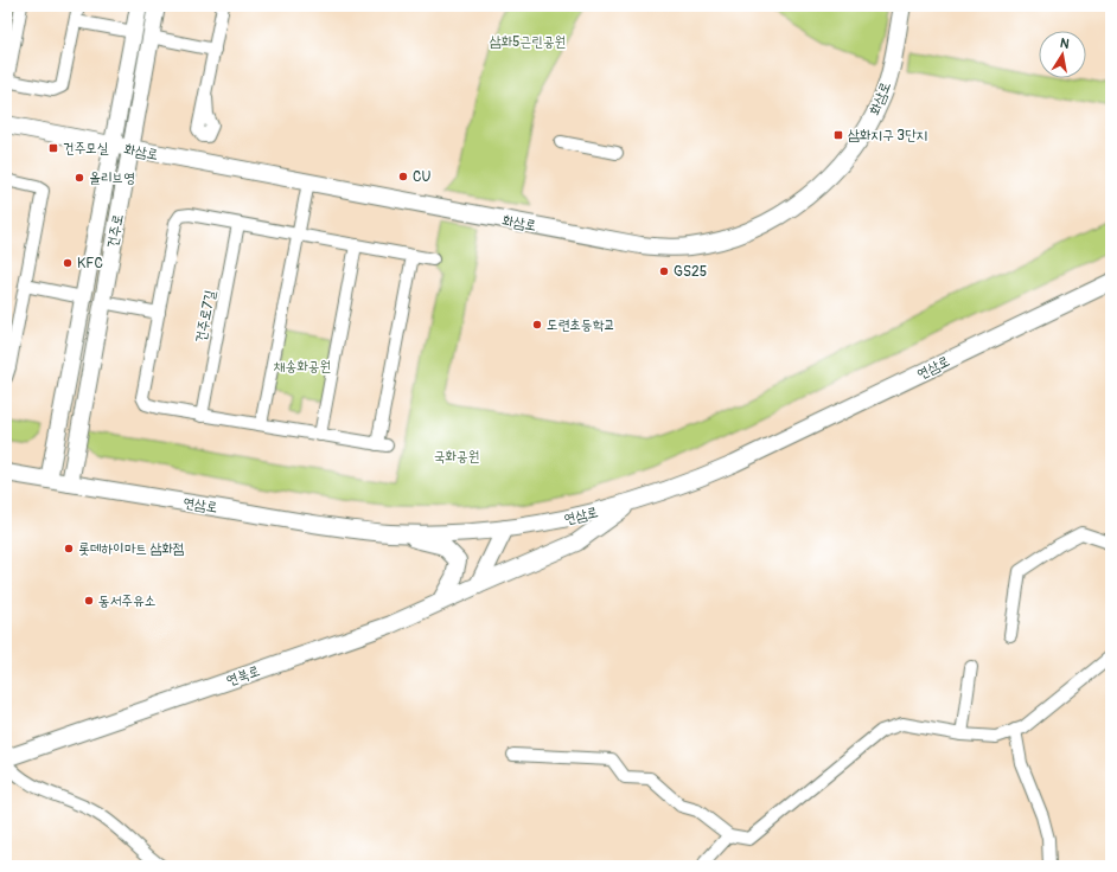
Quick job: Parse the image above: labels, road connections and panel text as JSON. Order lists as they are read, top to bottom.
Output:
{
  "streets": {
    "main road": [
      "화삼로",
      "건주로",
      "연삼로",
      "연북로"
    ],
    "street": ["건주로7길"]
  },
  "crossings": [
    ["화삼로", "건주로"],
    ["건주로", "연삼로"],
    ["연삼로", "연북로"]
  ],
  "parks": ["삼화5근린공원", "채송화공원", "국화공원"],
  "places": {
    "transit": ["삼화지구 3단지", "건주모실"],
    "other": [
      "CU",
      "올리브영",
      "KFC",
      "GS25",
      "도련초등학교",
      "롯데하이마트 삼화점",
      "동서주유소"
    ]
  },
  "north": "top"
}
